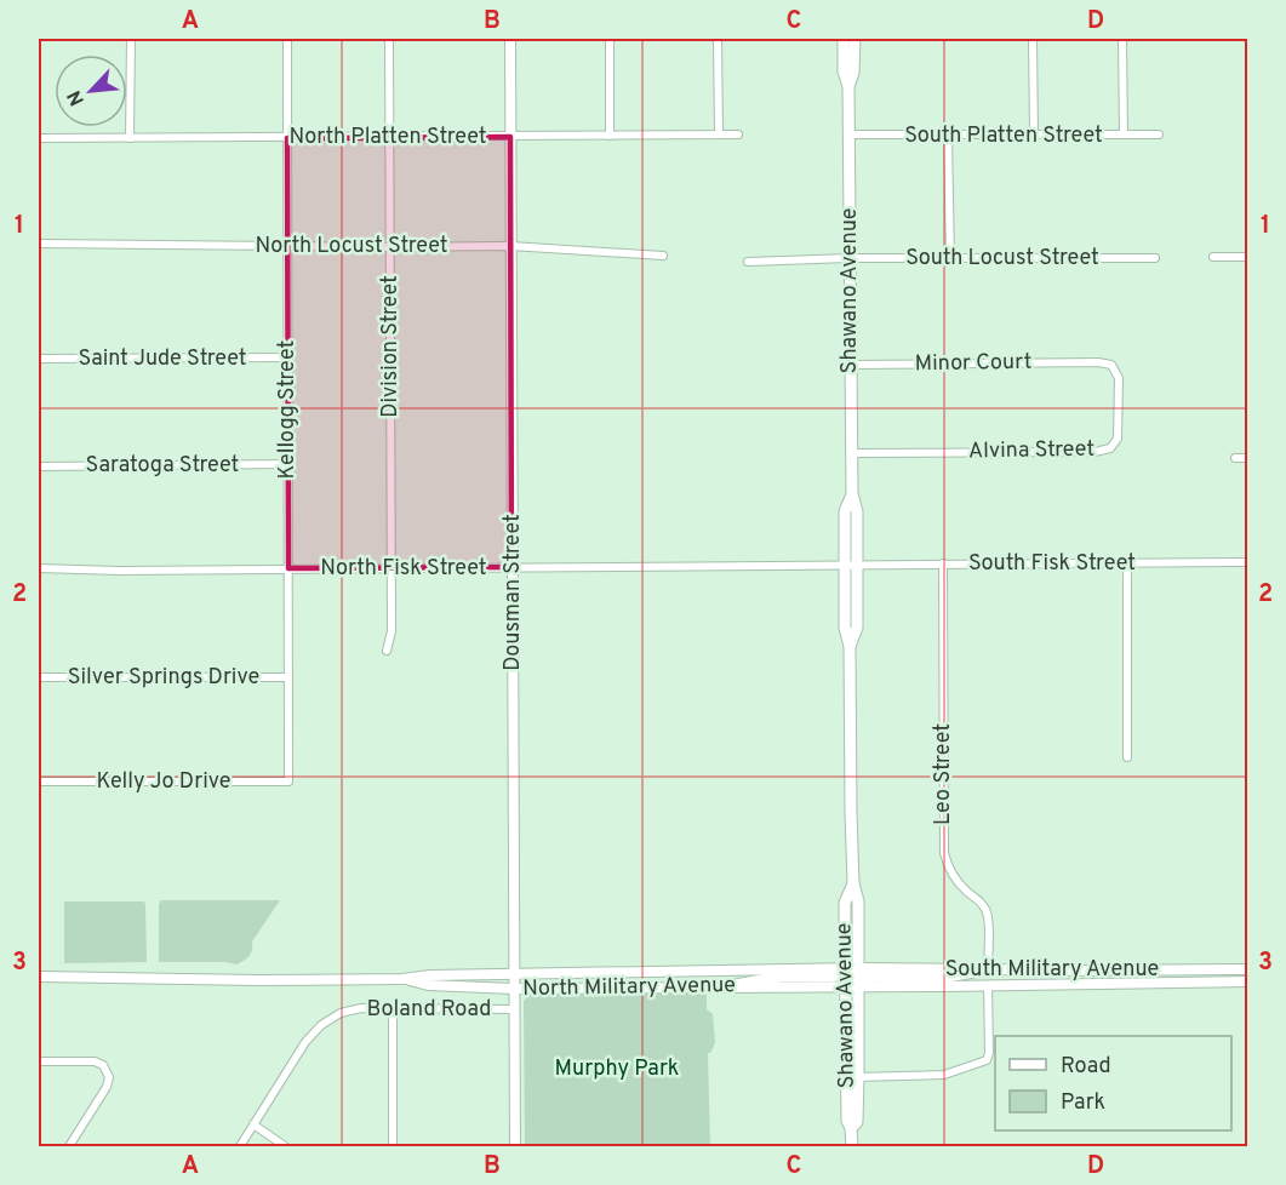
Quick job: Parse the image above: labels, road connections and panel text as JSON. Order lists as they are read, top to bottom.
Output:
{
  "streets": {
    "main road": [
      "Shawano Avenue",
      "Dousman Street",
      "South Military Avenue",
      "North Military Avenue"
    ],
    "street": [
      "South Platten Street",
      "North Platten Street",
      "North Locust Street",
      "South Locust Street",
      "Division Street",
      "Saint Jude Street",
      "Minor Court",
      "Kellogg Street",
      "Alvina Street",
      "Saratoga Street",
      "South Fisk Street",
      "North Fisk Street",
      "Silver Springs Drive",
      "Leo Street",
      "Kelly Jo Drive",
      "Boland Road"
    ]
  },
  "crossings": [
    ["South Platten Street", "Shawano Avenue"],
    ["North Platten Street", "Division Street"],
    ["North Platten Street", "Kellogg Street"],
    ["North Platten Street", "Dousman Street"],
    ["North Locust Street", "Division Street"],
    ["North Locust Street", "Kellogg Street"],
    ["North Locust Street", "Dousman Street"],
    ["South Locust Street", "Shawano Avenue"],
    ["Shawano Avenue", "Minor Court"],
    ["Shawano Avenue", "Alvina Street"],
    ["Shawano Avenue", "South Fisk Street"],
    ["Shawano Avenue", "North Fisk Street"],
    ["Shawano Avenue", "South Military Avenue"],
    ["Shawano Avenue", "North Military Avenue"],
    ["Division Street", "North Fisk Street"],
    ["Saint Jude Street", "Kellogg Street"],
    ["Minor Court", "Alvina Street"],
    ["Kellogg Street", "Saratoga Street"],
    ["Kellogg Street", "North Fisk Street"],
    ["Kellogg Street", "Silver Springs Drive"],
    ["Kellogg Street", "Kelly Jo Drive"],
    ["South Fisk Street", "North Fisk Street"],
    ["South Fisk Street", "Leo Street"],
    ["North Fisk Street", "Dousman Street"],
    ["Dousman Street", "North Military Avenue"],
    ["Dousman Street", "Boland Road"],
    ["Leo Street", "South Military Avenue"],
    ["South Military Avenue", "North Military Avenue"]
  ],
  "parks": ["Murphy Park"],
  "legend": ["Road", "Park"],
  "north": "bottom left",
  "grid": {
    "columns": [
      "A",
      "B",
      "C",
      "D"
    ],
    "rows": ["1", "2", "3"]
  }
}
